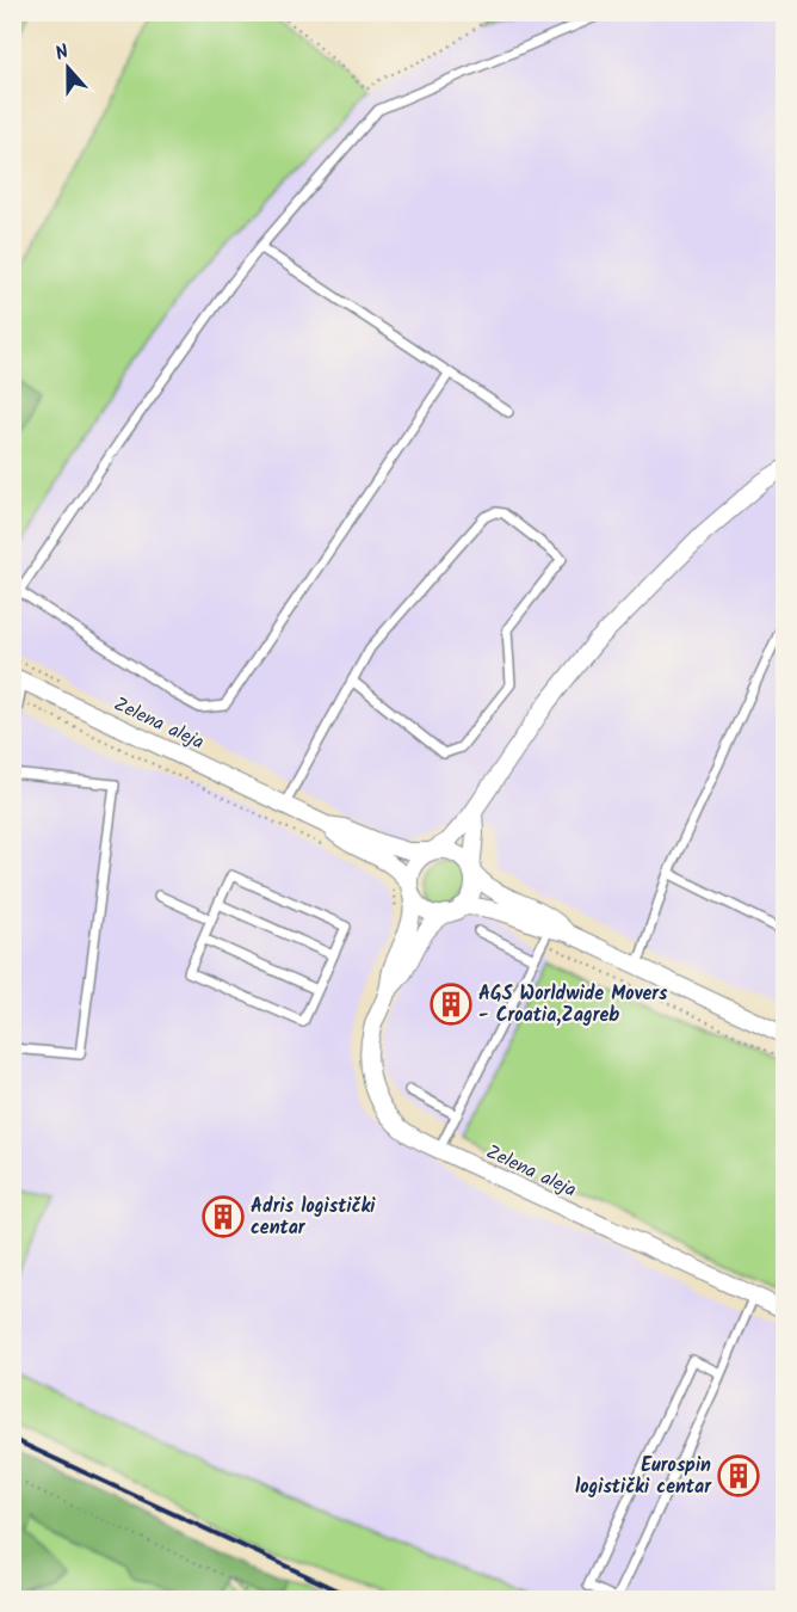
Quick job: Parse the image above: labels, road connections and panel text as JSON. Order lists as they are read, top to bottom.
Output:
{
  "streets": {
    "street": ["Zelena aleja"]
  },
  "places": {
    "building": ["AGS Worldwide Movers - Croatia,Zagreb", "Adris logistički centar", "Eurospin logistički centar"]
  },
  "north": "top"
}
